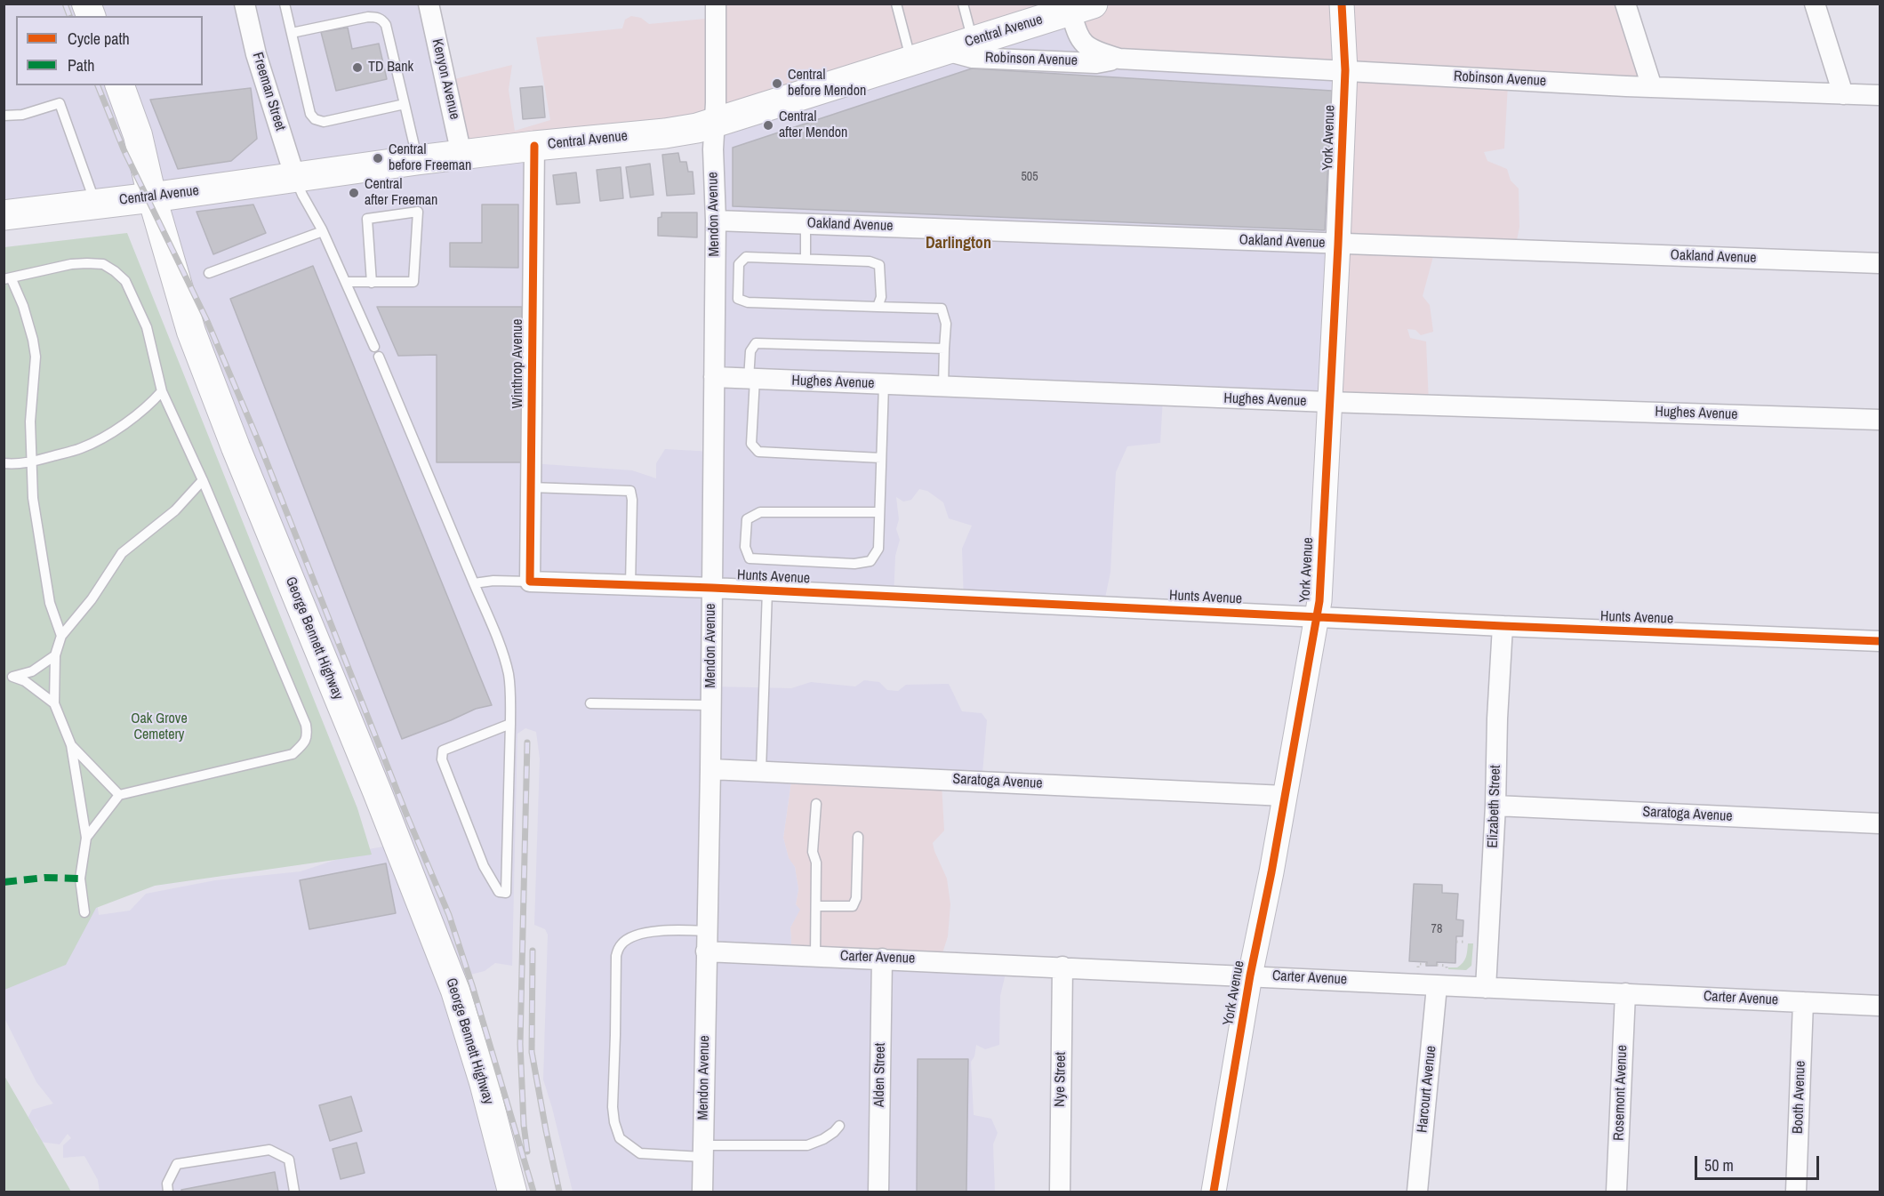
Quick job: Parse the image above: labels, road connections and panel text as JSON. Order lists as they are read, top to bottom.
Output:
{
  "streets": {
    "main road": ["Central Avenue", "George Bennett Highway"],
    "street": [
      "Robinson Avenue",
      "Kenyon Avenue",
      "Freeman Street",
      "York Avenue",
      "Mendon Avenue",
      "Oakland Avenue",
      "Winthrop Avenue",
      "Hughes Avenue",
      "Hunts Avenue",
      "Saratoga Avenue",
      "Elizabeth Street",
      "Carter Avenue",
      "Alden Street",
      "Nye Street",
      "Harcourt Avenue",
      "Rosemont Avenue",
      "Booth Avenue"
    ]
  },
  "crossings": [
    ["Central Avenue", "Robinson Avenue"],
    ["Central Avenue", "Kenyon Avenue"],
    ["Central Avenue", "Freeman Street"],
    ["Central Avenue", "Mendon Avenue"],
    ["Central Avenue", "Winthrop Avenue"],
    ["Central Avenue", "George Bennett Highway"],
    ["Robinson Avenue", "York Avenue"],
    ["York Avenue", "Oakland Avenue"],
    ["York Avenue", "Hughes Avenue"],
    ["York Avenue", "Hunts Avenue"],
    ["York Avenue", "Saratoga Avenue"],
    ["York Avenue", "Carter Avenue"],
    ["Mendon Avenue", "Oakland Avenue"],
    ["Mendon Avenue", "Hughes Avenue"],
    ["Mendon Avenue", "Hunts Avenue"],
    ["Mendon Avenue", "Saratoga Avenue"],
    ["Mendon Avenue", "Carter Avenue"],
    ["Winthrop Avenue", "Hunts Avenue"],
    ["Hunts Avenue", "Elizabeth Street"],
    ["Saratoga Avenue", "Elizabeth Street"],
    ["Elizabeth Street", "Carter Avenue"],
    ["Carter Avenue", "Alden Street"],
    ["Carter Avenue", "Nye Street"],
    ["Carter Avenue", "Harcourt Avenue"],
    ["Carter Avenue", "Rosemont Avenue"],
    ["Carter Avenue", "Booth Avenue"]
  ],
  "districts": ["Darlington"],
  "parks": ["Oak Grove Cemetery"],
  "places": [
    "TD Bank",
    "Central before Mendon",
    "Central after Mendon",
    "Central before Freeman",
    "Central after Freeman"
  ],
  "house_numbers": ["505", "78"],
  "legend": ["Cycle path", "Path"],
  "scale_bar": "50 m"
}
